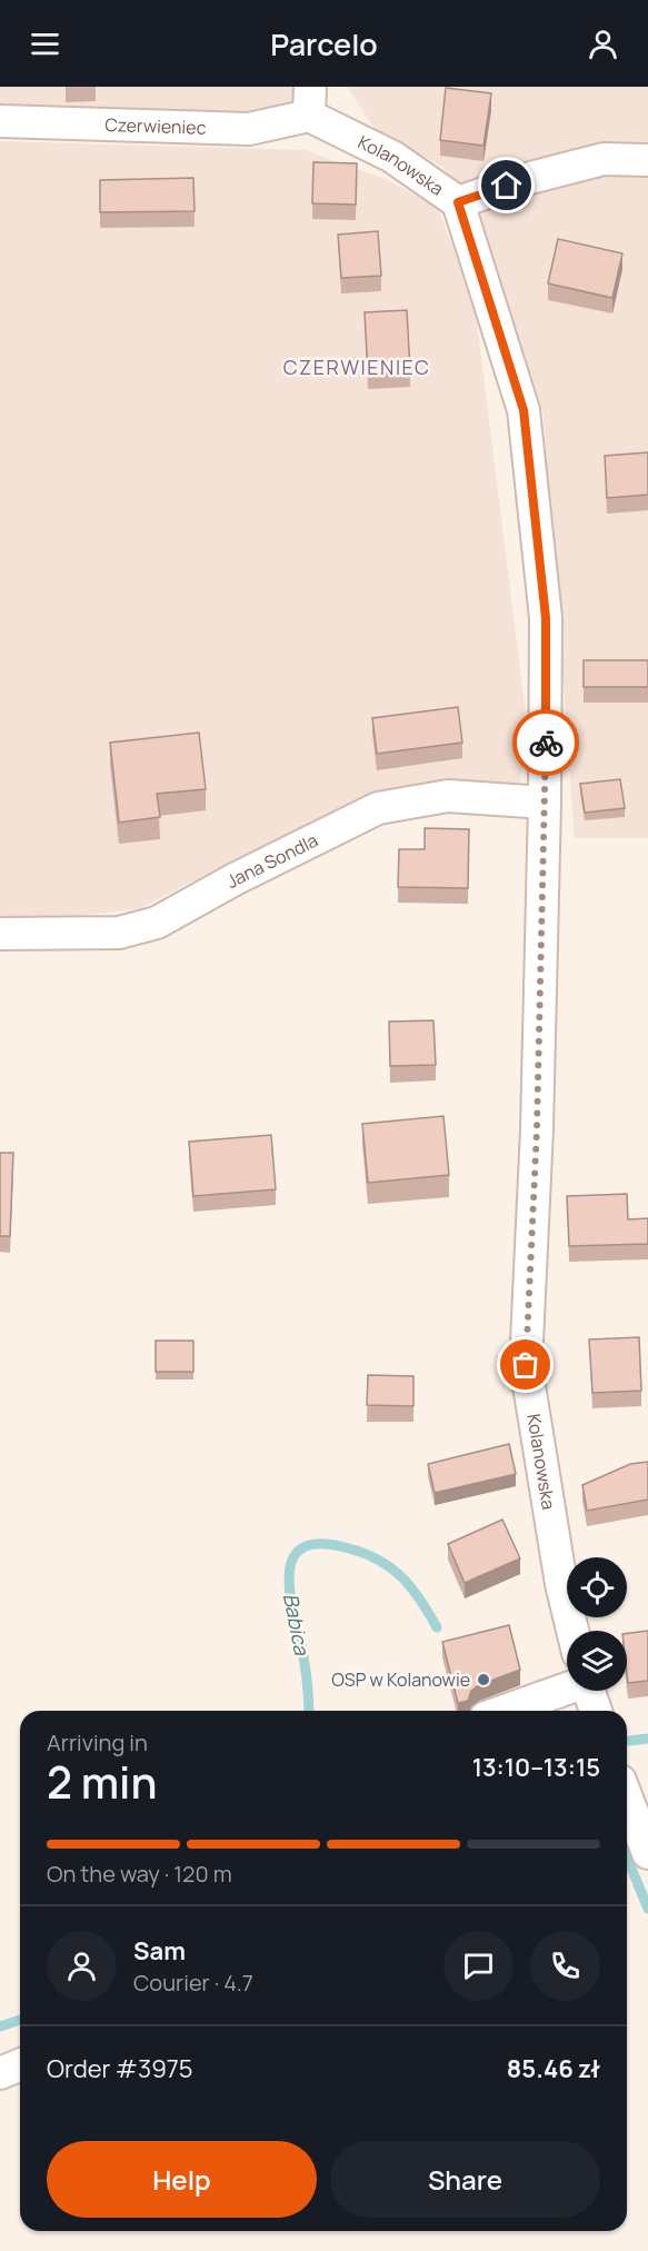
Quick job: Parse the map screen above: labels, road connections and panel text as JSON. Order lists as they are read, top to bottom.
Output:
{
  "streets": {
    "street": ["Czerwieniec", "Kolanowska", "Jana Sondla"]
  },
  "crossings": [
    ["Czerwieniec", "Kolanowska"],
    ["Kolanowska", "Jana Sondla"]
  ],
  "districts": ["CZERWIENIEC"],
  "water": ["Babica"],
  "places": ["OSP w Kolanowie"],
  "page": {
    "header": "Parcelo",
    "heading": ["2 min", "Arriving in", "13:10–13:15"],
    "panel": [
      "Sam",
      "Courier · 4.7",
      "Order #3975",
      "85.46 zł"
    ],
    "bar": "On the way · 120 m",
    "buttons": ["Help", "Share"]
  }
}
